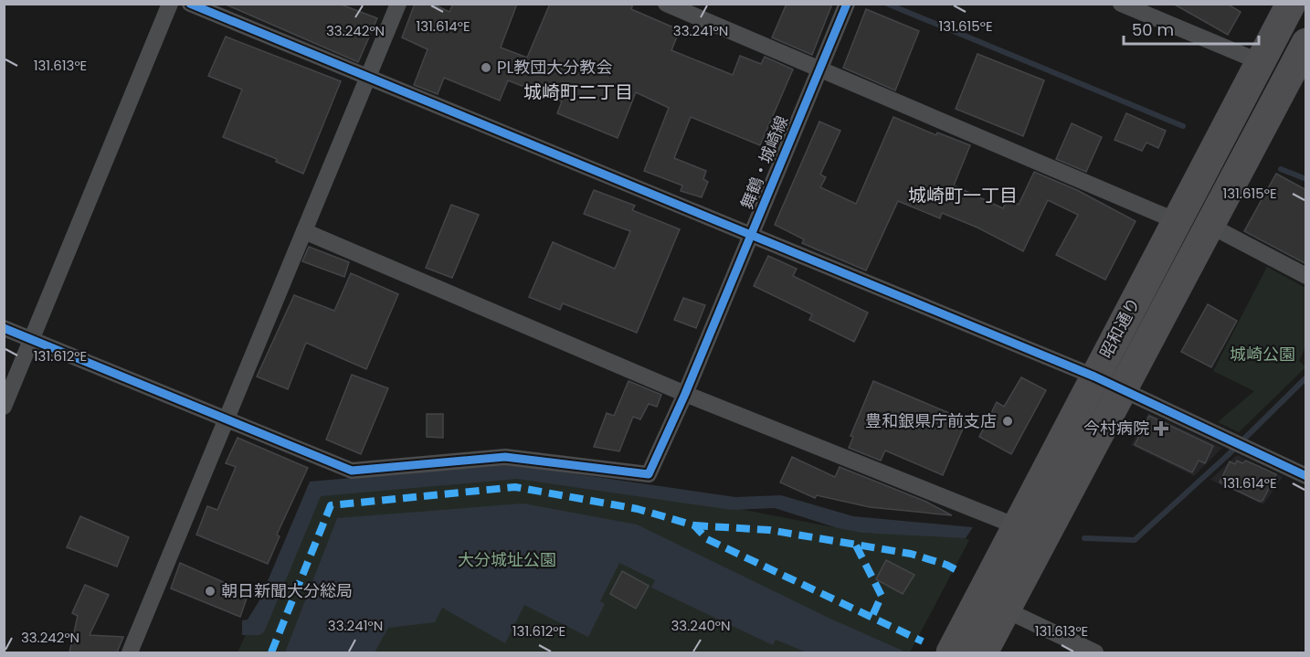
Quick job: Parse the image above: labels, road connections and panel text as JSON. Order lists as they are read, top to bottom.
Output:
{
  "streets": {
    "highway": ["昭和通り"],
    "street": ["舞鶴・城崎線"]
  },
  "districts": ["城崎町二丁目", "城崎町一丁目"],
  "parks": ["城崎公園", "大分城址公園"],
  "places": {
    "other": ["PL教団大分教会", "豊和銀県庁前支店", "朝日新聞大分総局"],
    "health": ["今村病院"]
  },
  "scale_bar": "50 m",
  "coordinates": [
    "131.614°E",
    "131.615°E",
    "33.241°N",
    "33.242°N",
    "131.613°E",
    "131.612°E",
    "33.240°N"
  ]
}
